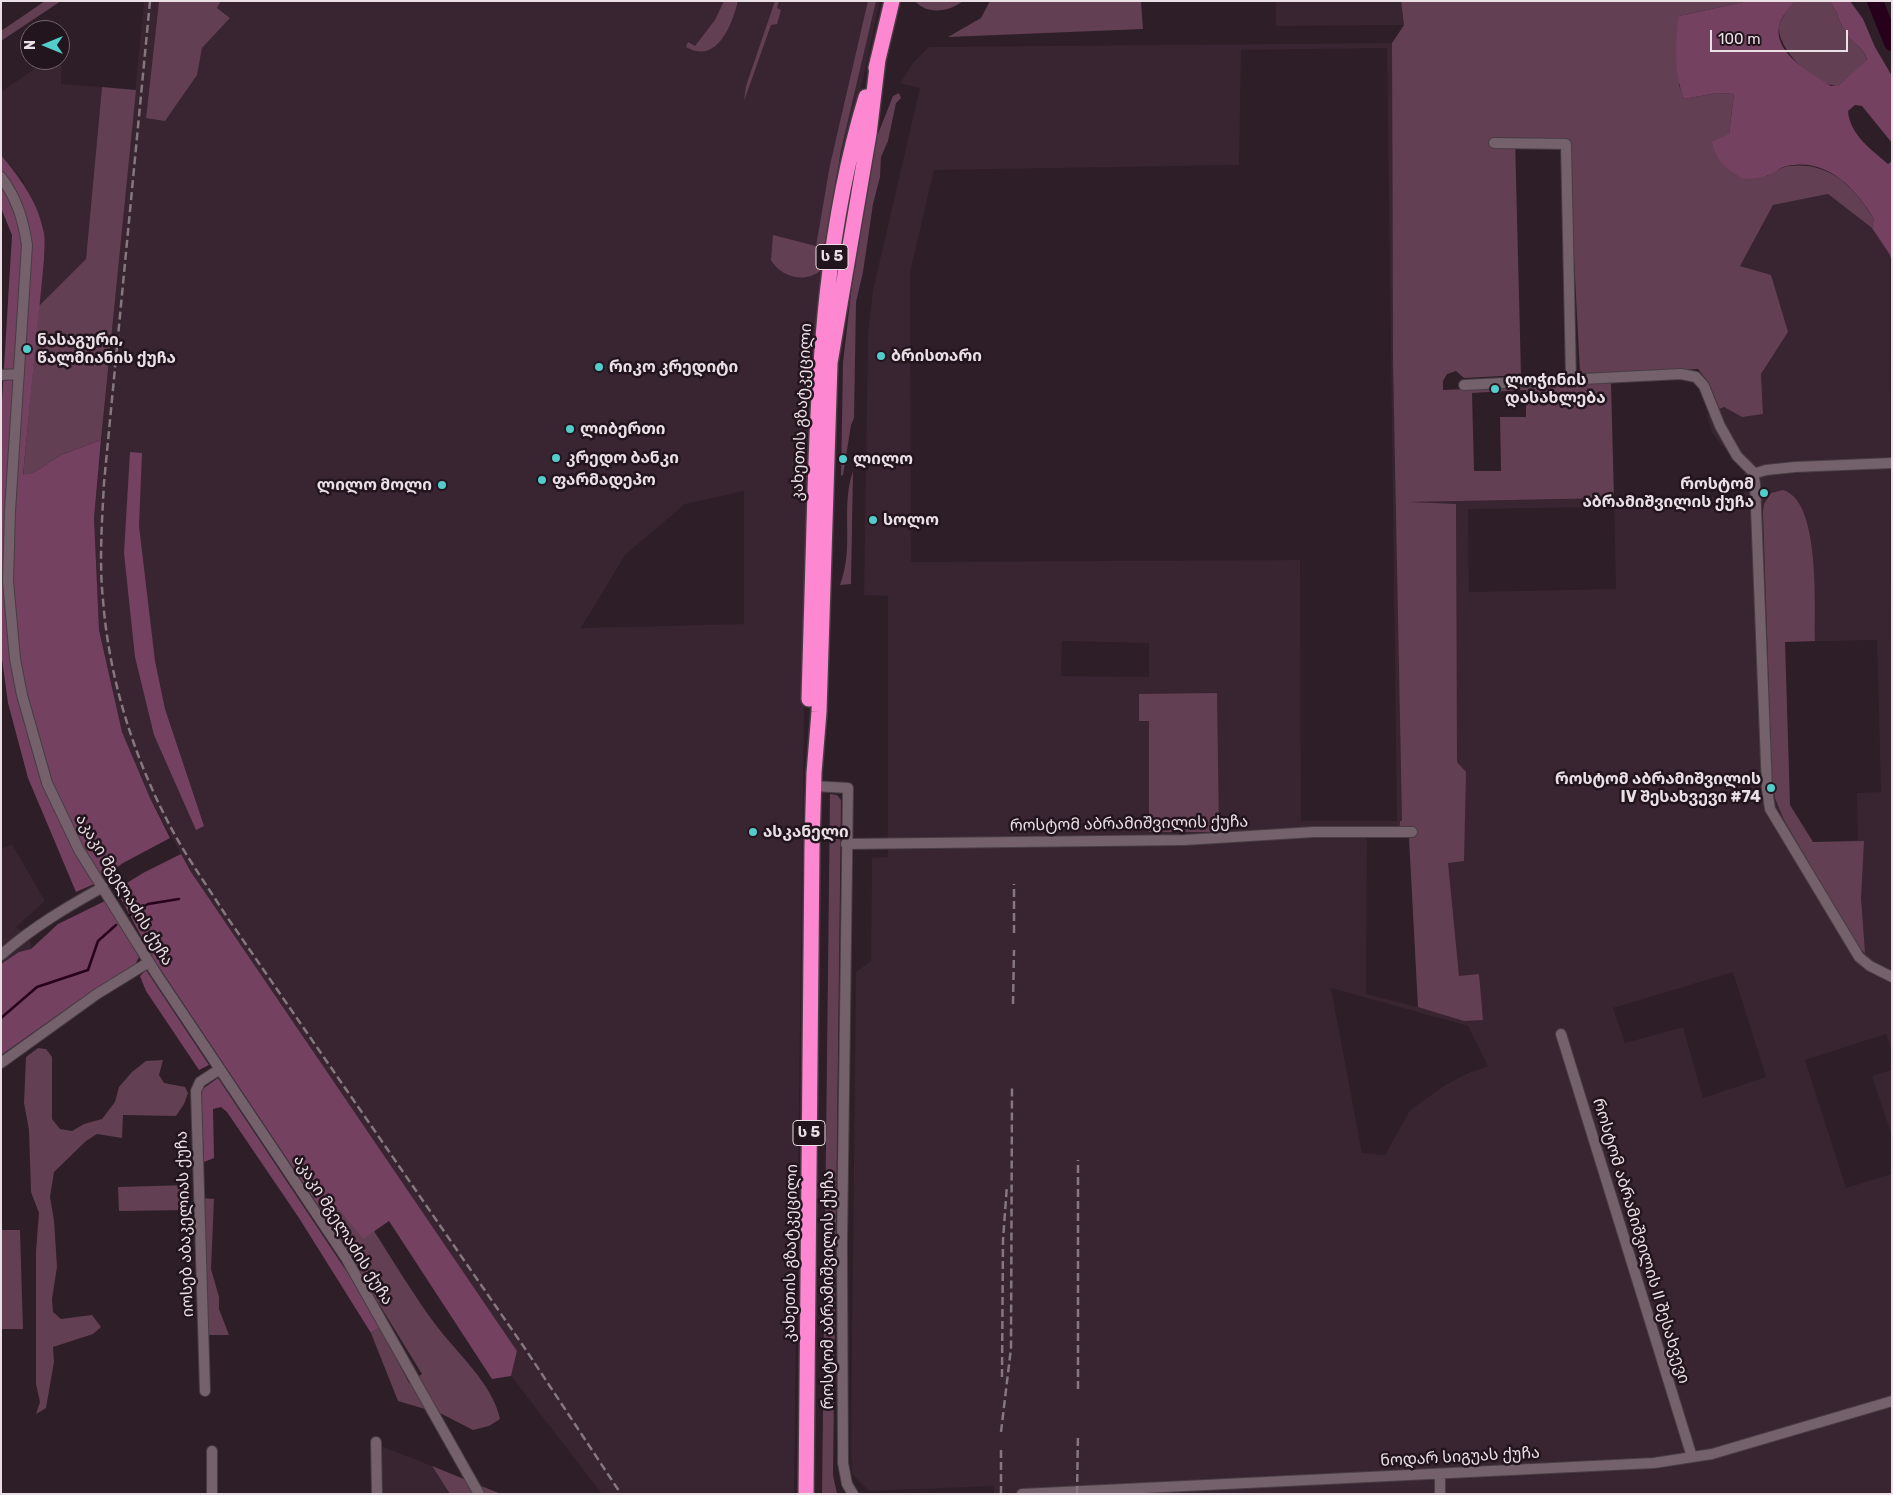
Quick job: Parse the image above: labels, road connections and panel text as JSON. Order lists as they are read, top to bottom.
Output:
{
  "streets": {
    "highway": ["ს 5", "კახეთის გზატკეცილი"],
    "street": [
      "როსტომ აბრამიშვილის ქუჩა",
      "აკაკი მგელაძის ქუჩა",
      "იოსებ აბაკელიას ქუჩა",
      "როსტომ აბრამიშვილის II შესახვევი",
      "ნოდარ სიგუას ქუჩა"
    ]
  },
  "crossings": [
    ["კახეთის გზატკეცილი", "როსტომ აბრამიშვილის ქუჩა"],
    ["აკაკი მგელაძის ქუჩა", "იოსებ აბაკელიას ქუჩა"],
    ["როსტომ აბრამიშვილის II შესახვევი", "ნოდარ სიგუას ქუჩა"]
  ],
  "places": [
    "ნასაგური, წალმიანის ქუჩა",
    "ბრისთარი",
    "რიკო კრედიტი",
    "ლოჭინის დასახლება",
    "ლიბერთი",
    "კრედო ბანკი",
    "ლილო",
    "ფარმადეპო",
    "ლილო მოლი",
    "როსტომ აბრამიშვილის ქუჩა",
    "სოლო",
    "როსტომ აბრამიშვილის IV შესახვევი #74",
    "ასკანელი"
  ],
  "scale_bar": "100 m",
  "north": "left"
}
